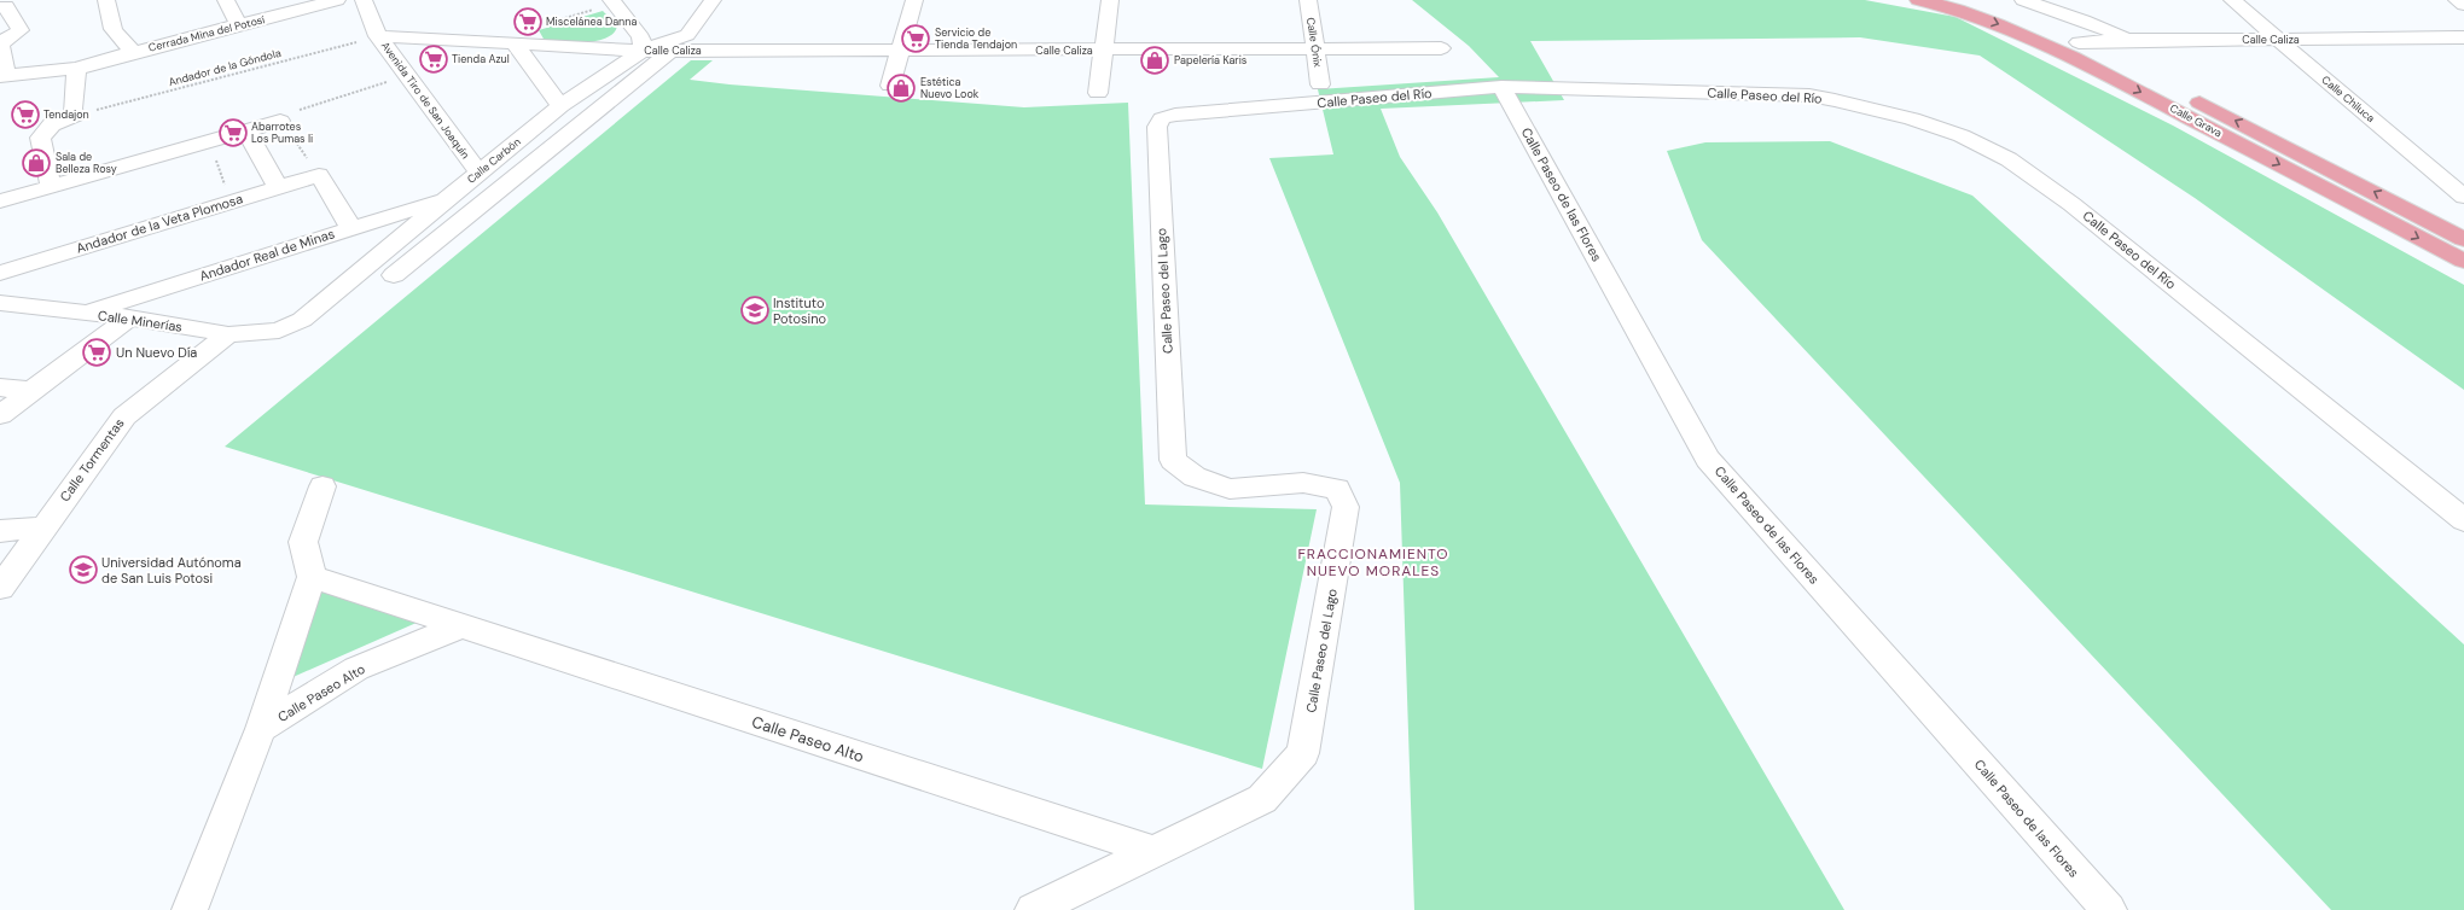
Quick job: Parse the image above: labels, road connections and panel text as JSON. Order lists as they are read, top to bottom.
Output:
{
  "streets": {
    "main road": ["Calle Grava"],
    "street": [
      "Cerrada Mina del Potosí",
      "Calle Caliza",
      "Calle Ónix",
      "Calle Paseo del Río",
      "Calle Chiluca",
      "Avenida Tiro de San Joaquín",
      "Calle Carbón",
      "Calle Paseo de las Flores",
      "Andador de la Veta Plomosa",
      "Andador Real de Minas",
      "Calle Paseo del Lago",
      "Calle Minerías",
      "Calle Tormentas",
      "Calle Paseo Alto"
    ],
    "path": ["Andador de la Góndola"]
  },
  "crossings": [
    ["Calle Caliza", "Calle Ónix"],
    ["Calle Caliza", "Andador de la Góndola"],
    ["Calle Caliza", "Calle Chiluca"],
    ["Calle Caliza", "Avenida Tiro de San Joaquín"],
    ["Calle Caliza", "Calle Grava"],
    ["Calle Caliza", "Calle Carbón"],
    ["Andador de la Góndola", "Avenida Tiro de San Joaquín"],
    ["Calle Paseo del Río", "Calle Paseo de las Flores"],
    ["Calle Paseo del Río", "Calle Paseo del Lago"],
    ["Avenida Tiro de San Joaquín", "Calle Carbón"],
    ["Calle Carbón", "Andador Real de Minas"],
    ["Calle Carbón", "Calle Minerías"],
    ["Andador Real de Minas", "Calle Minerías"],
    ["Calle Paseo del Lago", "Calle Paseo Alto"],
    ["Calle Minerías", "Calle Tormentas"]
  ],
  "districts": ["FRACCIONAMIENTO NUEVO MORALES"],
  "places": {
    "supermarket": [
      "Miscelánea Danna",
      "Servicio de Tienda Tendajon",
      "Tienda Azul",
      "Tendajon",
      "Abarrotes Los Pumas Ii",
      "Un Nuevo Día"
    ],
    "shop": ["Papelería Karis", "Estética Nuevo Look", "Sala de Belleza Rosy"],
    "school or university": ["Instituto Potosino", "Universidad Autónoma de San Luis Potosi"]
  }
}
